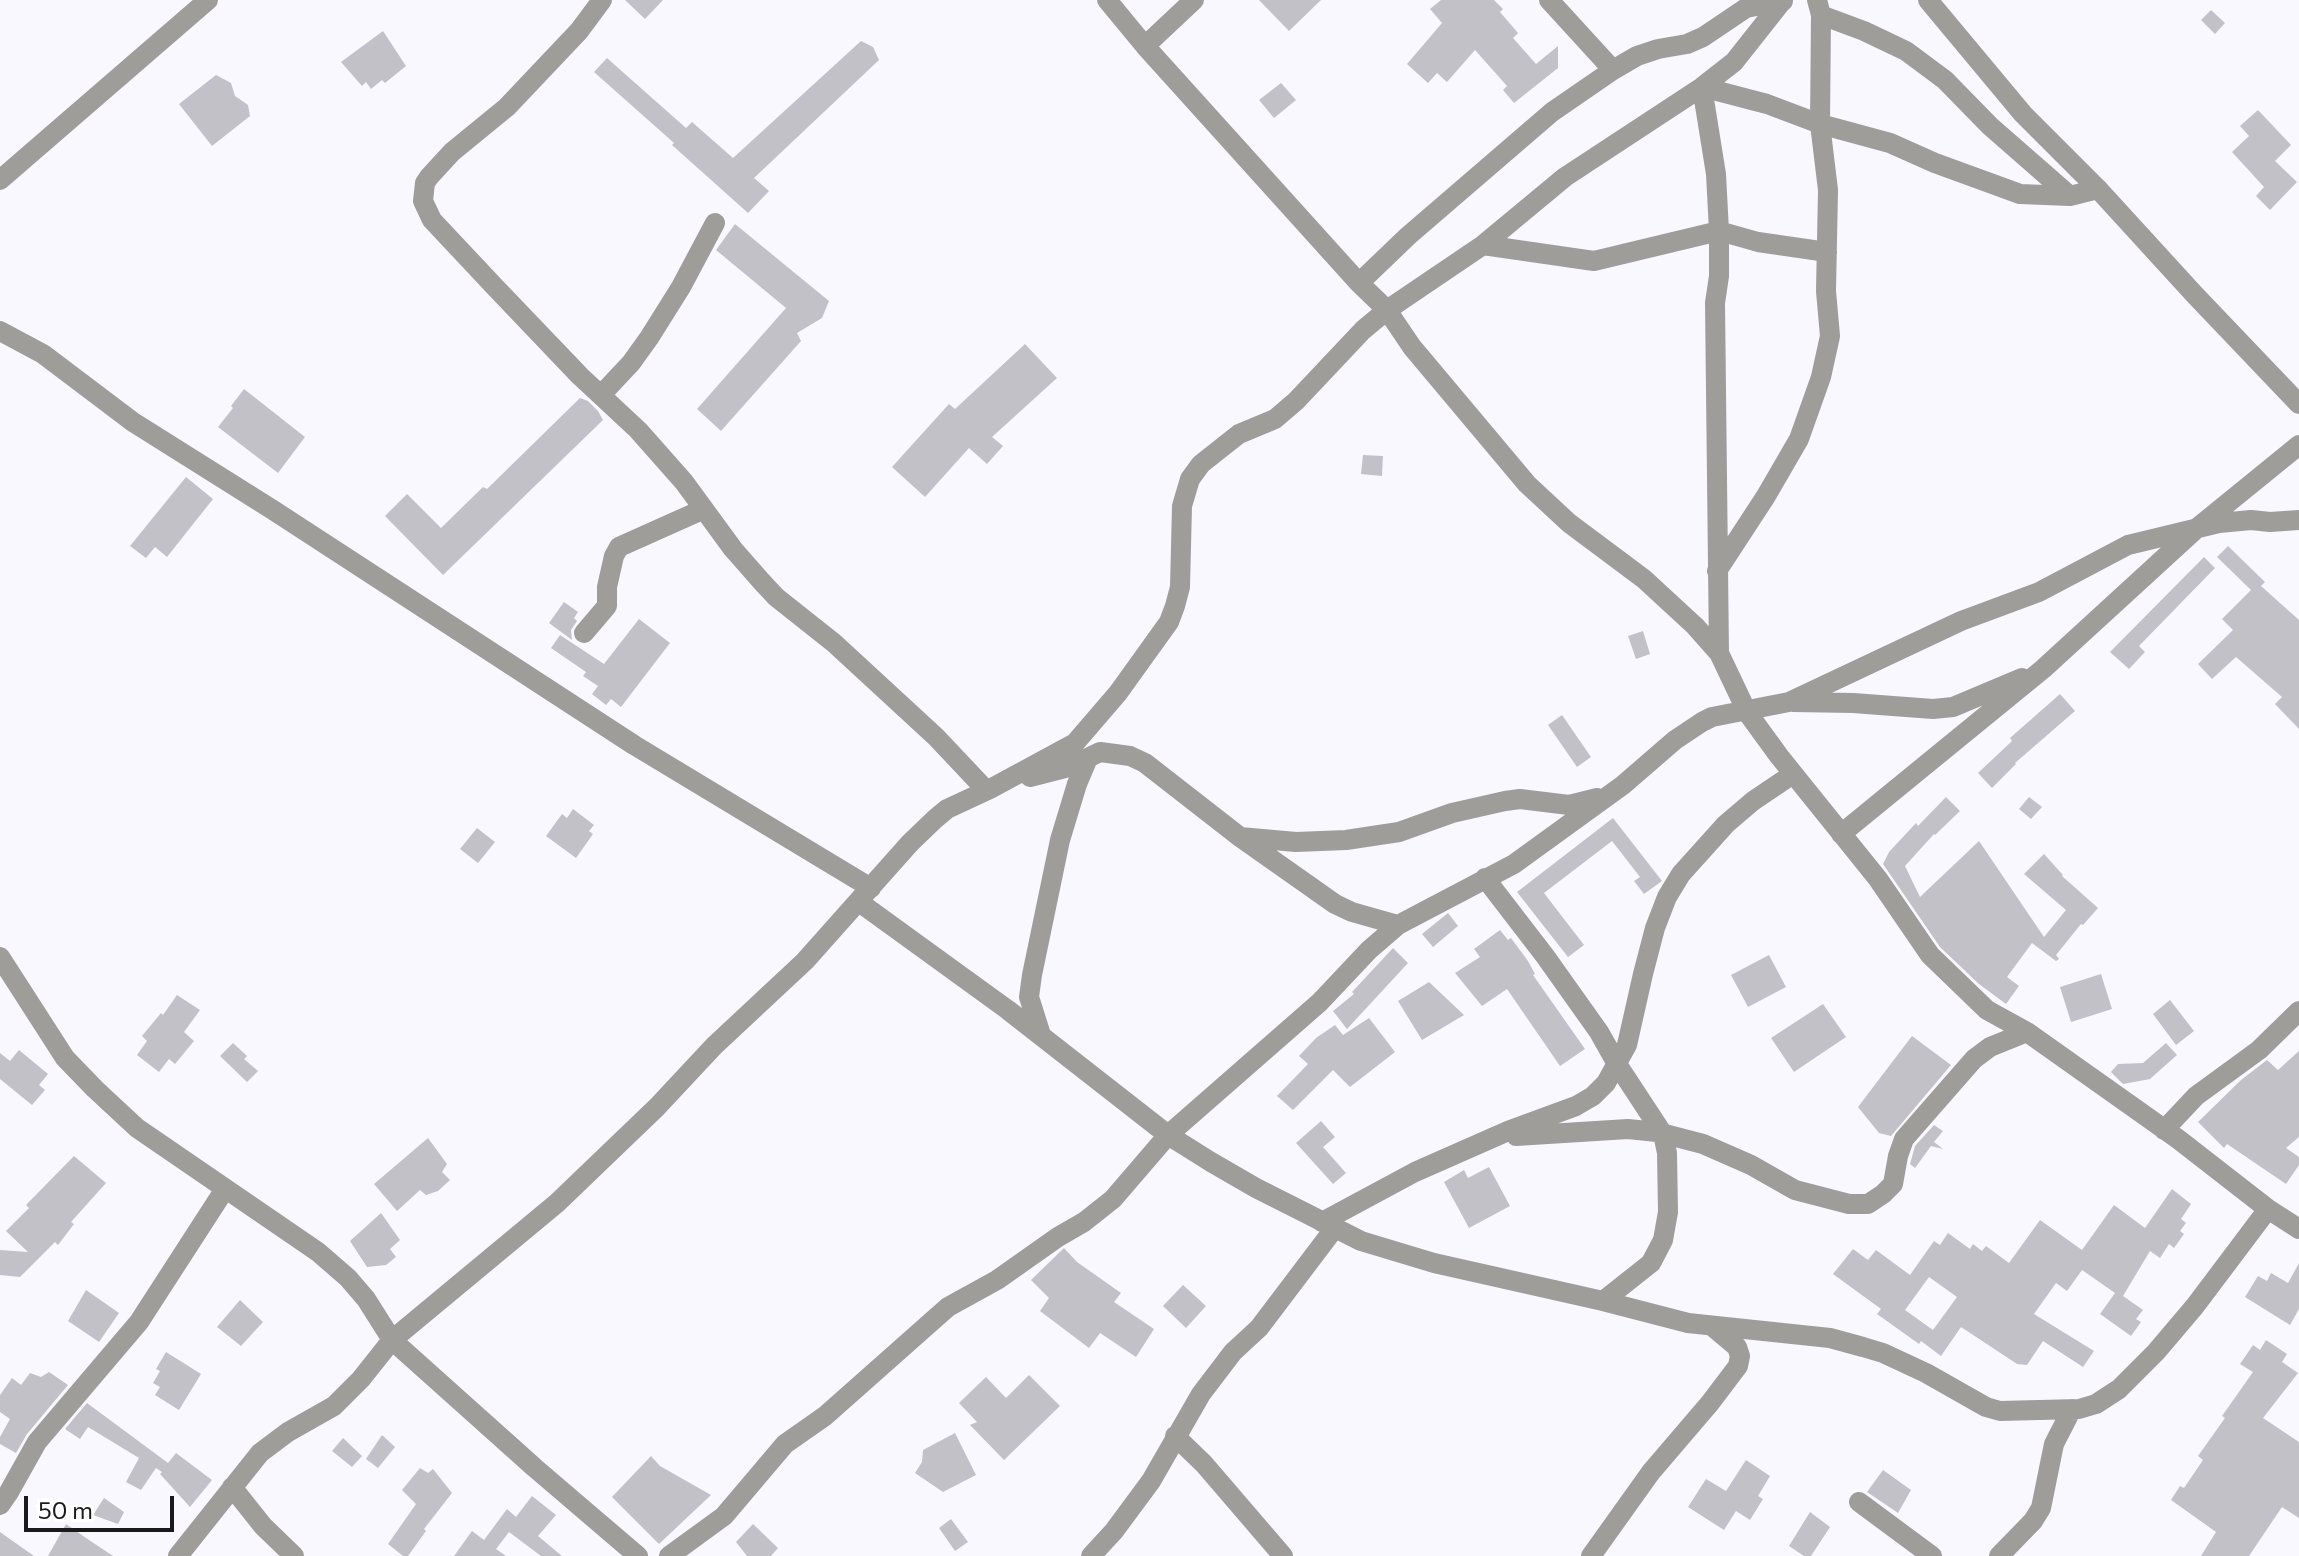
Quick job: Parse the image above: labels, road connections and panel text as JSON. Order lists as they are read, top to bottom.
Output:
{
  "scale_bar": "50 m"
}
